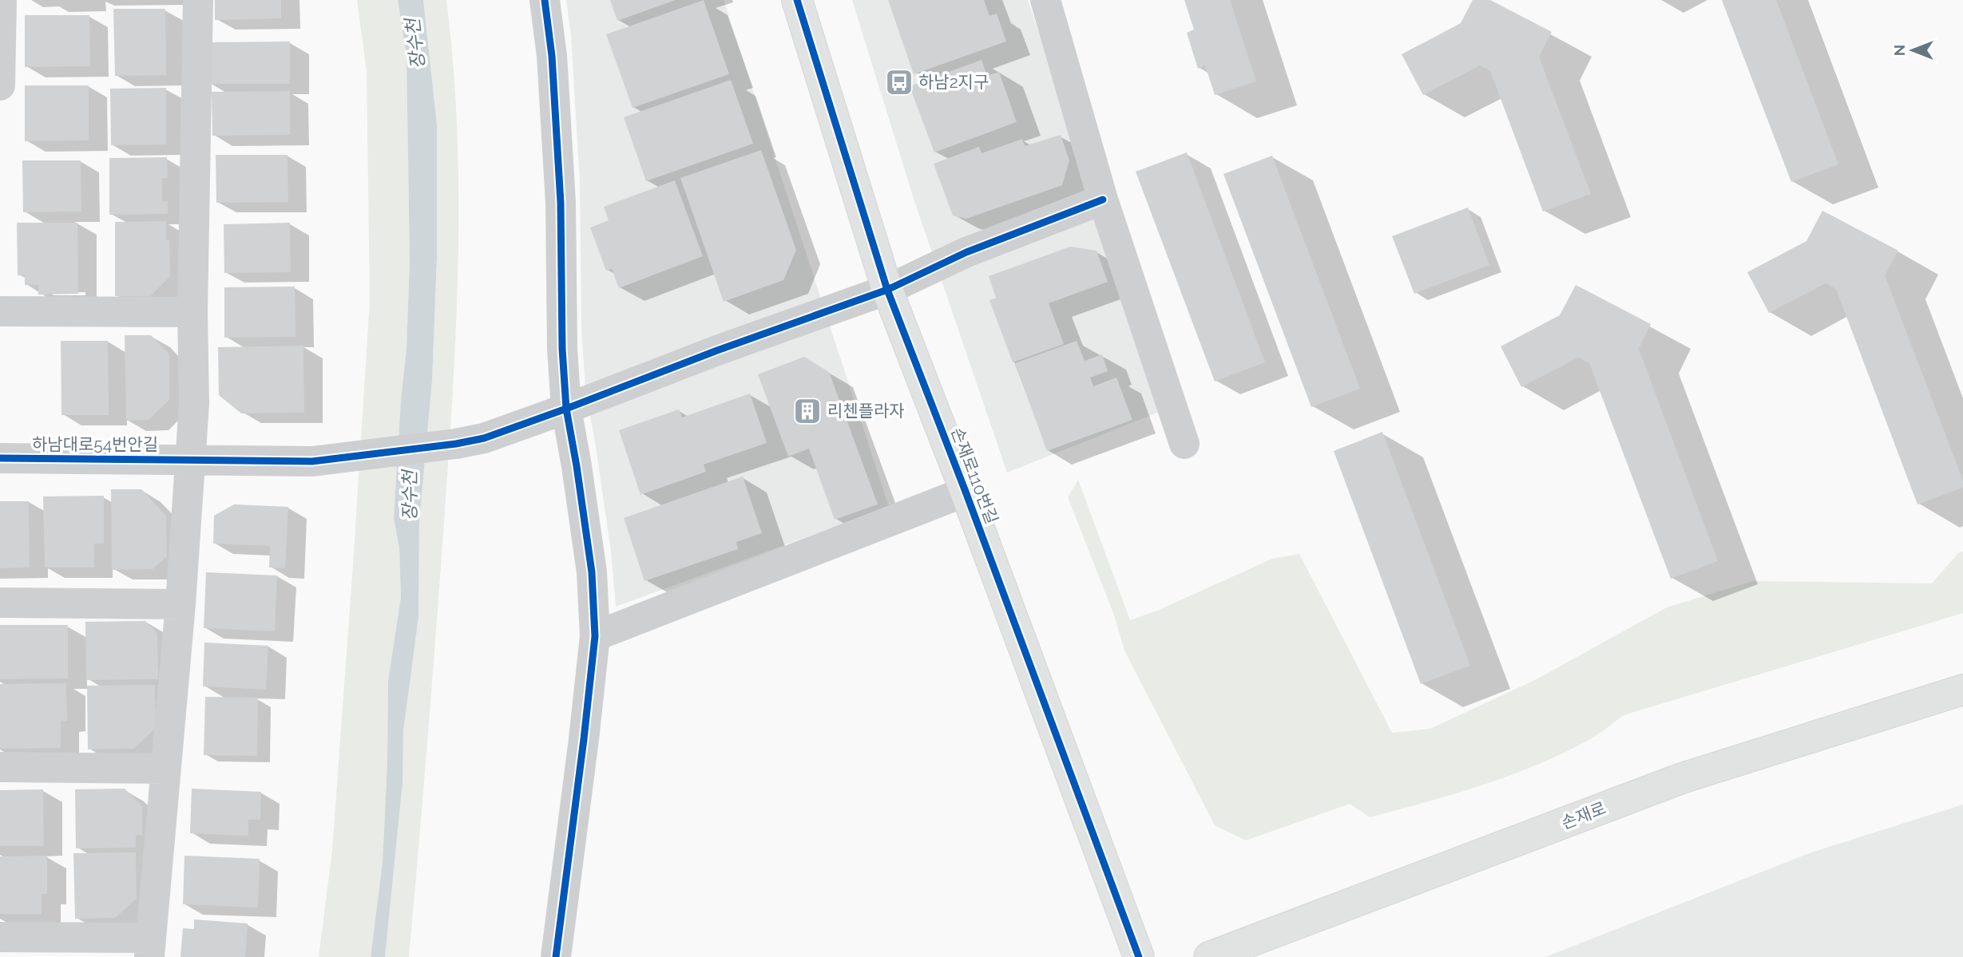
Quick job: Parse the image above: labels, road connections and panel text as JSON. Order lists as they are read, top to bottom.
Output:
{
  "streets": {
    "street": ["하남대로54번안길", "손재로110번길", "손재로"]
  },
  "crossings": [
    ["하남대로54번안길", "손재로110번길"]
  ],
  "water": ["장수천"],
  "places": {
    "bus stop": ["하남2지구"],
    "building": ["리첸플라자"]
  },
  "north": "left"
}
